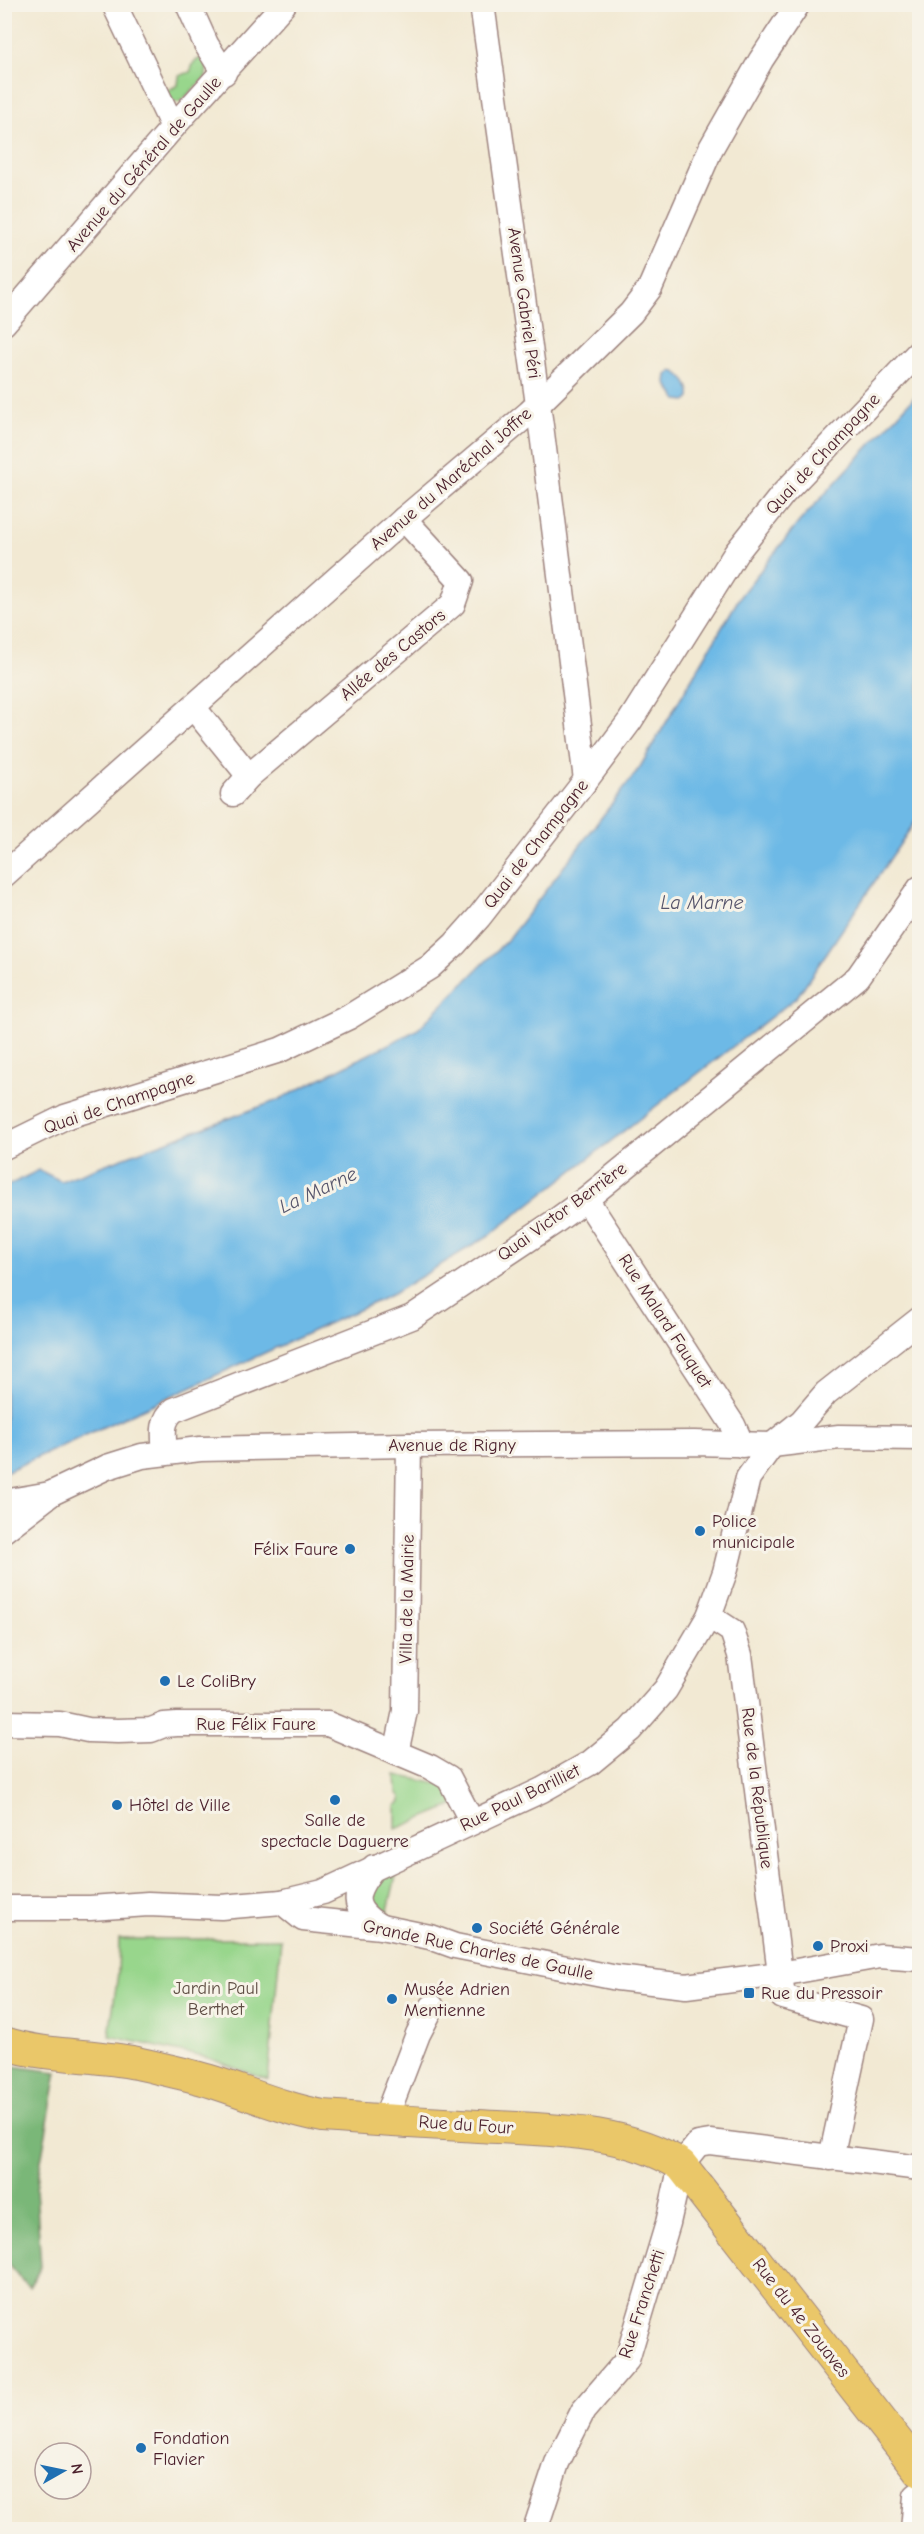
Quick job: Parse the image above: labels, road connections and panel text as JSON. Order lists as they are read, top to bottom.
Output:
{
  "streets": {
    "main road": ["Rue du Four", "Rue du 4e Zouaves"],
    "street": [
      "Avenue du Général de Gaulle",
      "Avenue Gabriel Péri",
      "Quai de Champagne",
      "Avenue du Maréchal Joffre",
      "Allée des Castors",
      "Quai Victor Berrière",
      "Rue Malard Fauquet",
      "Avenue de Rigny",
      "Villa de la Mairie",
      "Rue Félix Faure",
      "Rue de la République",
      "Rue Paul Barilliet",
      "Grande Rue Charles de Gaulle",
      "Rue Franchetti"
    ]
  },
  "crossings": [
    ["Avenue Gabriel Péri", "Quai de Champagne"],
    ["Avenue Gabriel Péri", "Avenue du Maréchal Joffre"],
    ["Avenue du Maréchal Joffre", "Allée des Castors"],
    ["Quai Victor Berrière", "Rue Malard Fauquet"],
    ["Quai Victor Berrière", "Avenue de Rigny"],
    ["Rue Malard Fauquet", "Avenue de Rigny"],
    ["Avenue de Rigny", "Villa de la Mairie"],
    ["Avenue de Rigny", "Rue Paul Barilliet"],
    ["Villa de la Mairie", "Rue Félix Faure"],
    ["Rue Félix Faure", "Rue Paul Barilliet"],
    ["Rue de la République", "Rue Paul Barilliet"],
    ["Rue de la République", "Grande Rue Charles de Gaulle"],
    ["Rue Paul Barilliet", "Grande Rue Charles de Gaulle"],
    ["Rue du Four", "Rue Franchetti"],
    ["Rue du Four", "Rue du 4e Zouaves"],
    ["Rue Franchetti", "Rue du 4e Zouaves"]
  ],
  "water": ["La Marne"],
  "parks": ["Jardin Paul Berthet"],
  "places": {
    "other": [
      "Police municipale",
      "Félix Faure",
      "Le ColiBry",
      "Salle de spectacle Daguerre",
      "Hôtel de Ville",
      "Société Générale",
      "Proxi",
      "Musée Adrien Mentienne",
      "Fondation Flavier"
    ],
    "transit": ["Rue du Pressoir"]
  },
  "north": "right"
}
